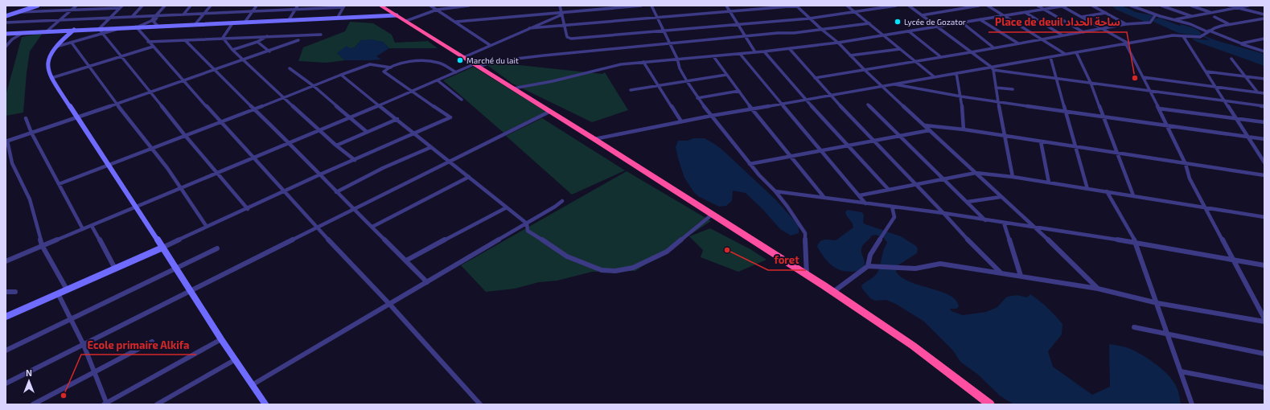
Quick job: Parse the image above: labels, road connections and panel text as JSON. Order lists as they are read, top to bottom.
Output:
{
  "places": [
    "Lycée de Gozator",
    "Marché du lait",
    "Place de deuil ساحة الحداد",
    "foret",
    "Ecole primaire Alkifa"
  ],
  "north": "top"
}
